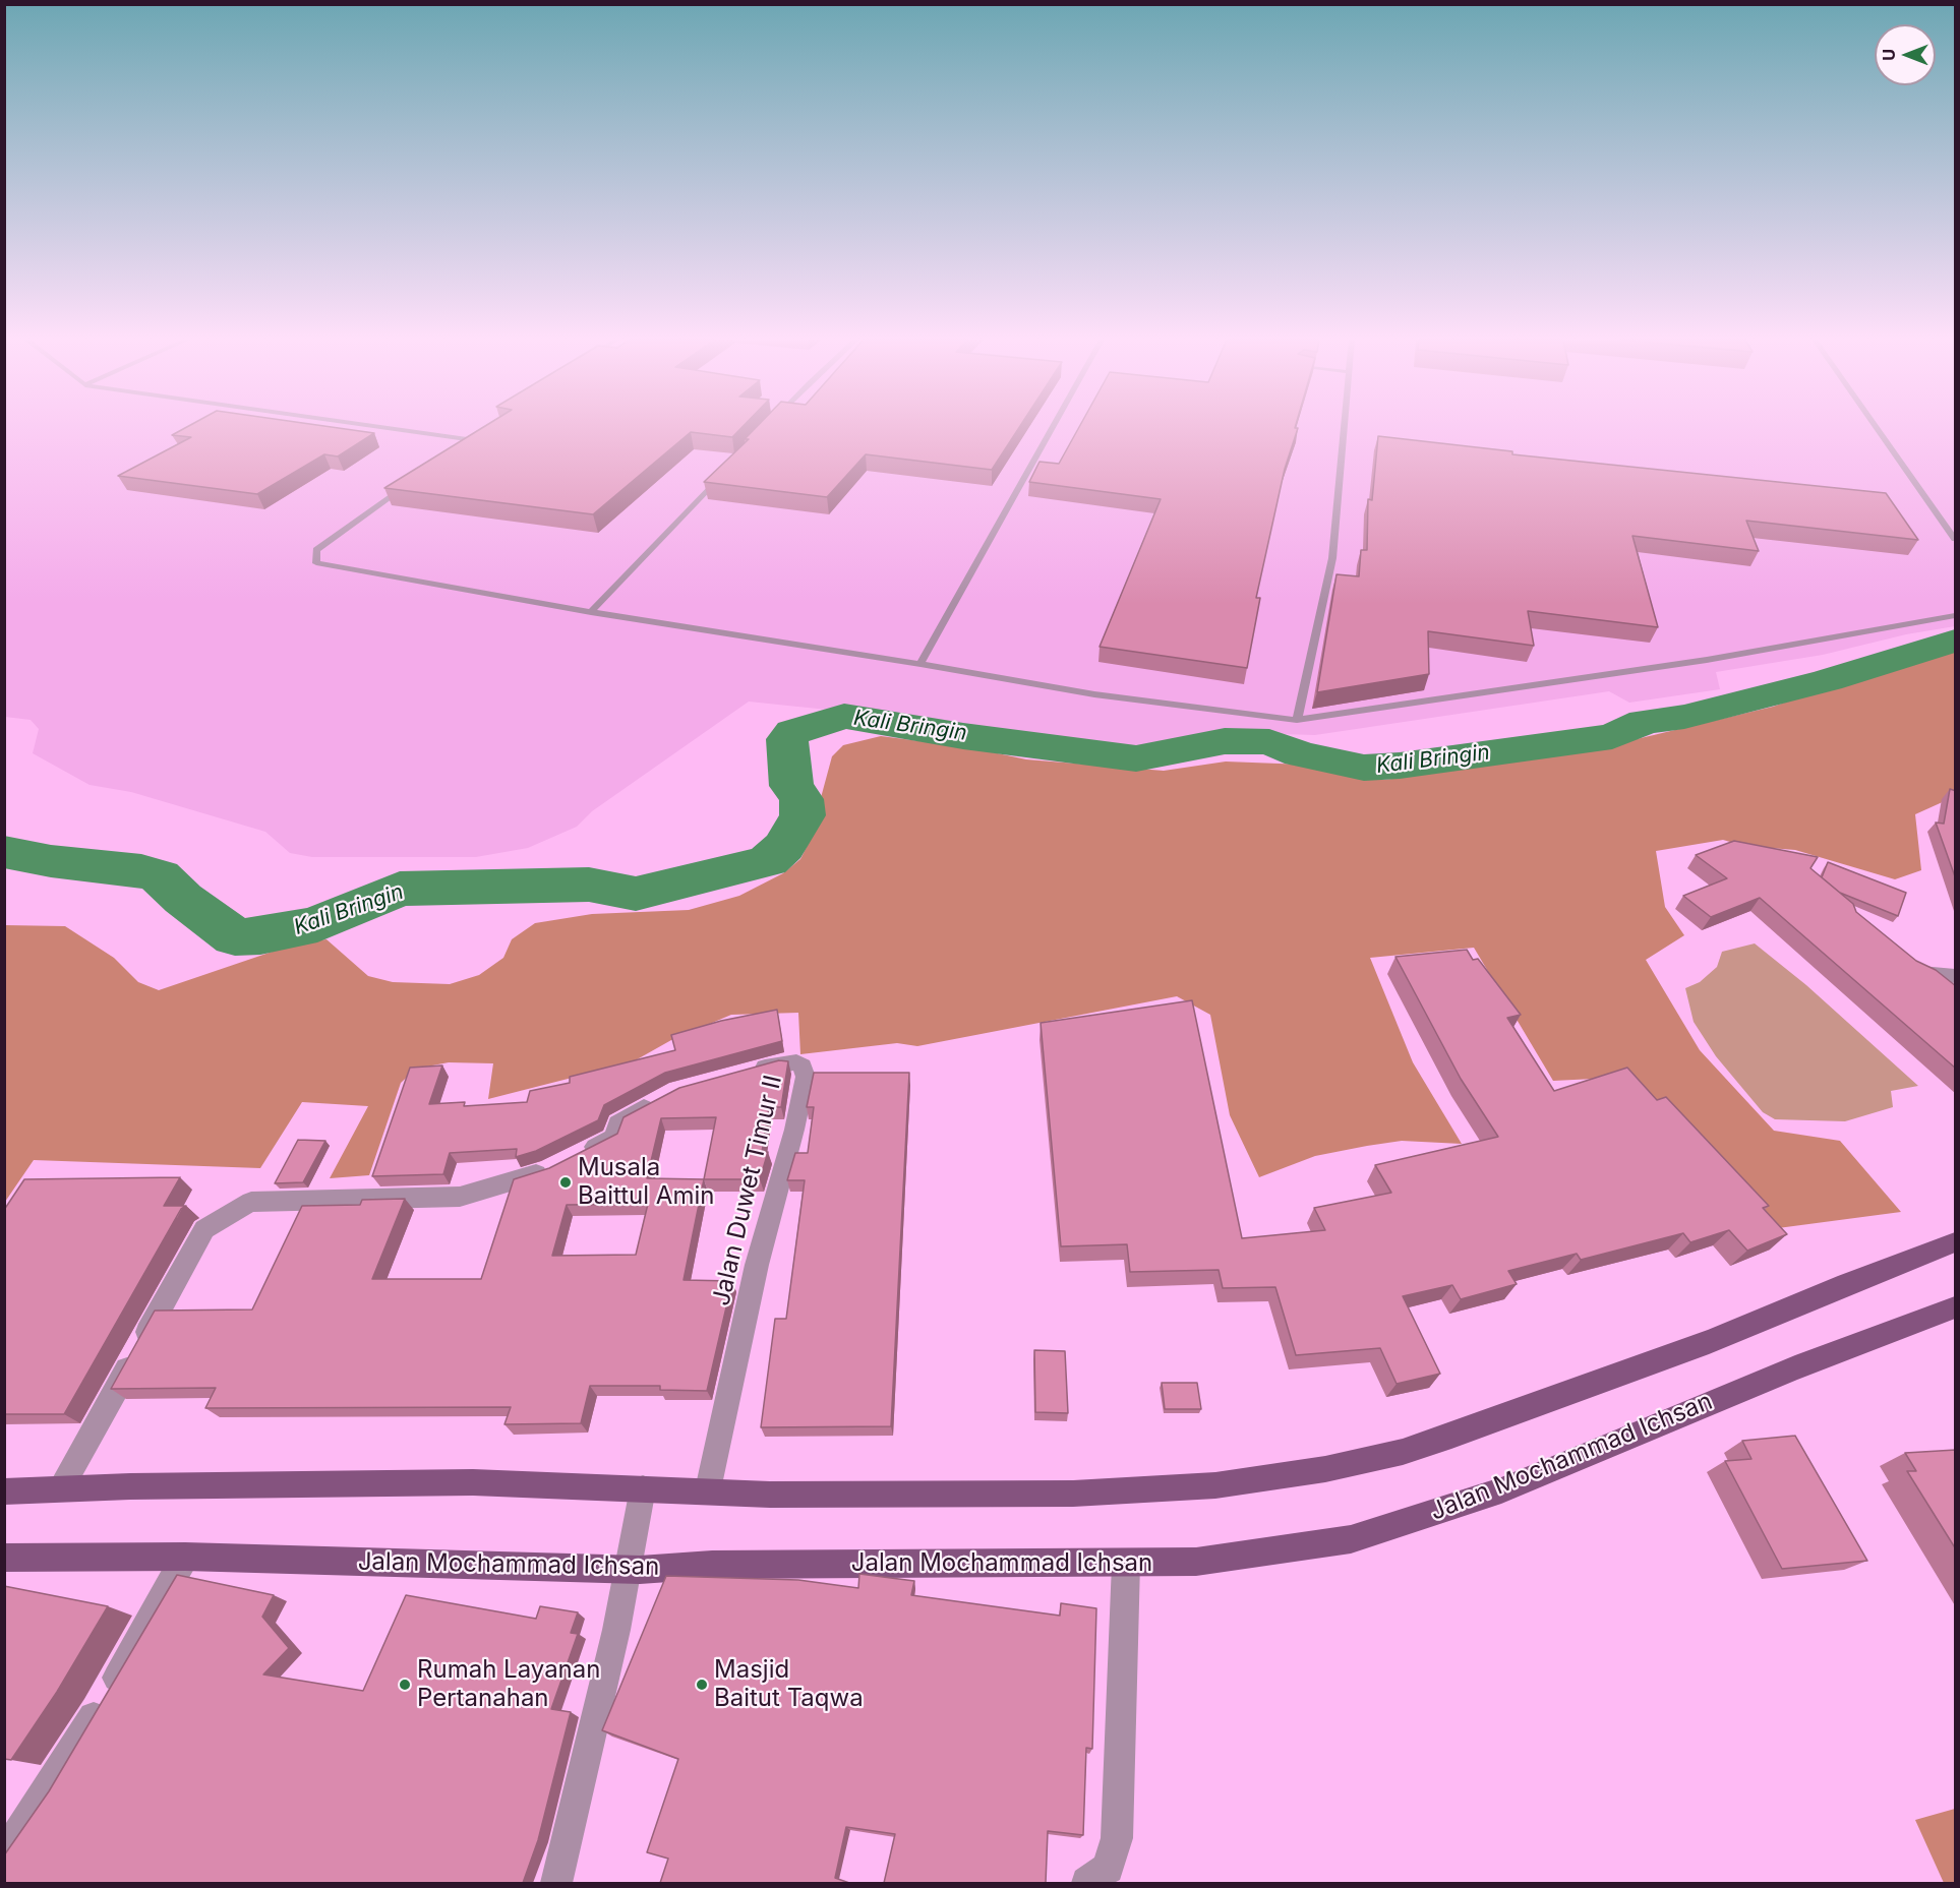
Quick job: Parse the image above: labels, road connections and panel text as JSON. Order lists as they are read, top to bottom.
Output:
{
  "streets": {
    "main road": ["Jalan Mochammad Ichsan"],
    "street": ["Jalan Duwet Timur II"]
  },
  "water": ["Kali Bringin"],
  "places": ["Musala Baittul Amin", "Rumah Layanan Pertanahan", "Masjid Baitut Taqwa"],
  "north": "left"
}
